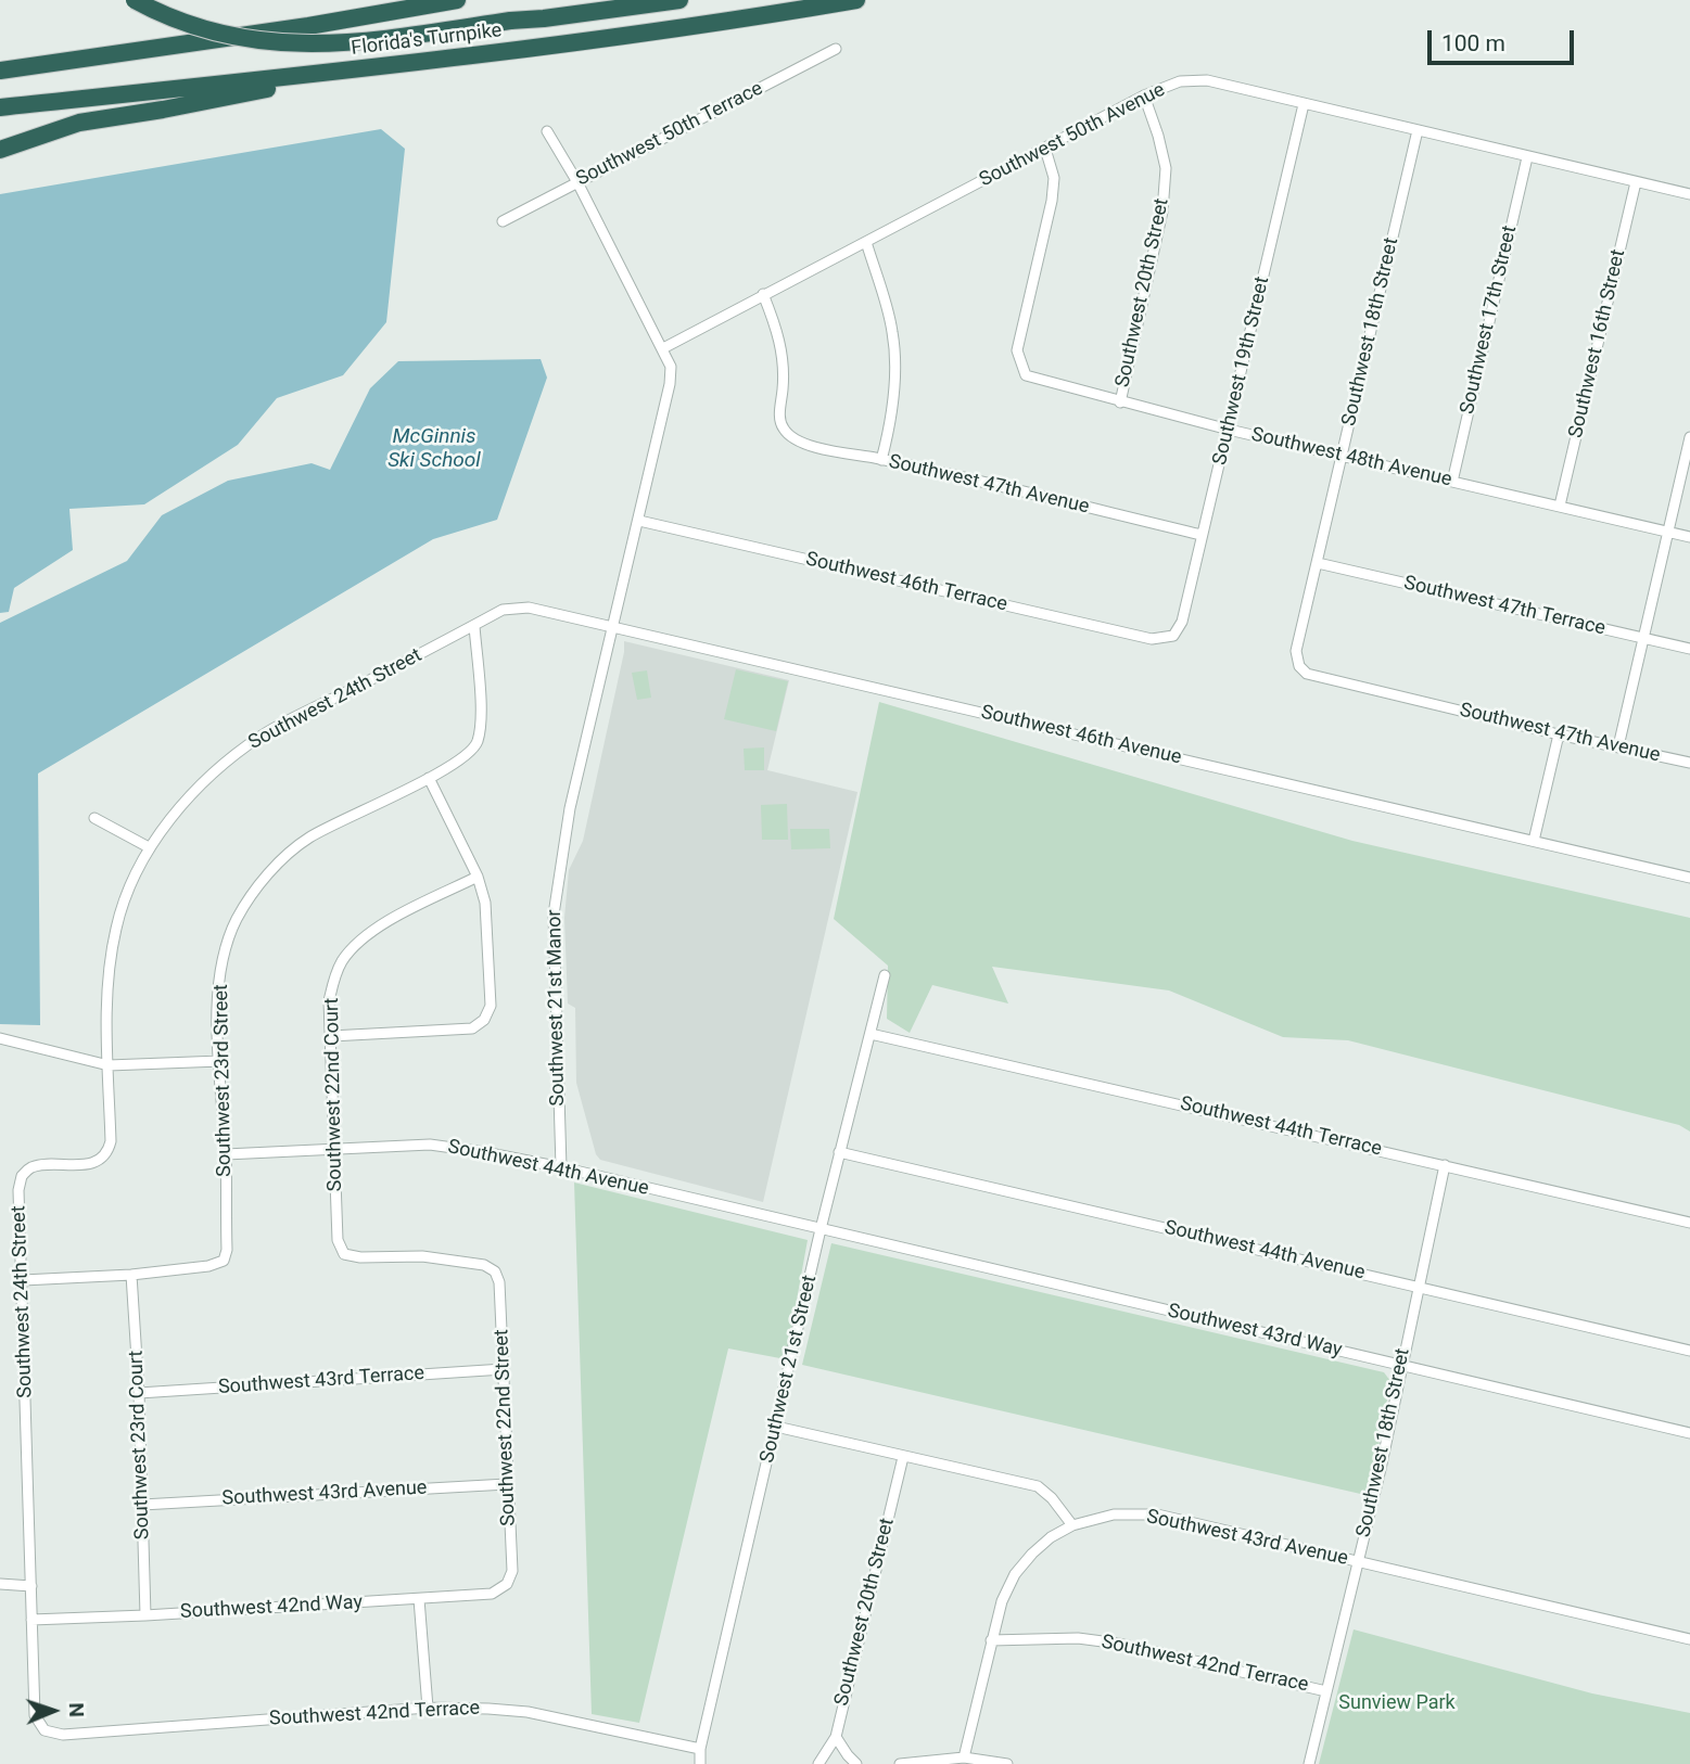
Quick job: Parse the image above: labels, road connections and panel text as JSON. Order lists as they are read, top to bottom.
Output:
{
  "streets": {
    "highway": ["Florida's Turnpike"],
    "street": [
      "Southwest 50th Terrace",
      "Southwest 50th Avenue",
      "Southwest 20th Street",
      "Southwest 17th Street",
      "Southwest 18th Street",
      "Southwest 16th Street",
      "Southwest 19th Street",
      "Southwest 48th Avenue",
      "Southwest 47th Avenue",
      "Southwest 46th Terrace",
      "Southwest 47th Terrace",
      "Southwest 24th Street",
      "Southwest 46th Avenue",
      "Southwest 21st Manor",
      "Southwest 23rd Street",
      "Southwest 22nd Court",
      "Southwest 44th Terrace",
      "Southwest 44th Avenue",
      "Southwest 43rd Way",
      "Southwest 21st Street",
      "Southwest 43rd Terrace",
      "Southwest 22nd Street",
      "Southwest 23rd Court",
      "Southwest 43rd Avenue",
      "Southwest 42nd Way",
      "Southwest 42nd Terrace"
    ]
  },
  "crossings": [
    ["Southwest 50th Avenue", "Southwest 20th Street"],
    ["Southwest 50th Avenue", "Southwest 17th Street"],
    ["Southwest 50th Avenue", "Southwest 18th Street"],
    ["Southwest 50th Avenue", "Southwest 16th Street"],
    ["Southwest 50th Avenue", "Southwest 19th Street"],
    ["Southwest 50th Avenue", "Southwest 48th Avenue"],
    ["Southwest 50th Avenue", "Southwest 47th Avenue"],
    ["Southwest 20th Street", "Southwest 48th Avenue"],
    ["Southwest 17th Street", "Southwest 48th Avenue"],
    ["Southwest 18th Street", "Southwest 48th Avenue"],
    ["Southwest 18th Street", "Southwest 47th Avenue"],
    ["Southwest 18th Street", "Southwest 47th Terrace"],
    ["Southwest 18th Street", "Southwest 44th Terrace"],
    ["Southwest 18th Street", "Southwest 44th Avenue"],
    ["Southwest 18th Street", "Southwest 43rd Way"],
    ["Southwest 18th Street", "Southwest 43rd Avenue"],
    ["Southwest 18th Street", "Southwest 42nd Terrace"],
    ["Southwest 16th Street", "Southwest 48th Avenue"],
    ["Southwest 19th Street", "Southwest 48th Avenue"],
    ["Southwest 19th Street", "Southwest 47th Avenue"],
    ["Southwest 19th Street", "Southwest 46th Terrace"],
    ["Southwest 24th Street", "Southwest 46th Avenue"],
    ["Southwest 24th Street", "Southwest 42nd Way"],
    ["Southwest 24th Street", "Southwest 42nd Terrace"],
    ["Southwest 46th Avenue", "Southwest 21st Manor"],
    ["Southwest 21st Manor", "Southwest 44th Avenue"],
    ["Southwest 23rd Street", "Southwest 44th Avenue"],
    ["Southwest 23rd Street", "Southwest 23rd Court"],
    ["Southwest 22nd Court", "Southwest 44th Avenue"],
    ["Southwest 22nd Court", "Southwest 22nd Street"],
    ["Southwest 44th Terrace", "Southwest 21st Street"],
    ["Southwest 44th Avenue", "Southwest 43rd Way"],
    ["Southwest 44th Avenue", "Southwest 21st Street"],
    ["Southwest 43rd Way", "Southwest 21st Street"],
    ["Southwest 21st Street", "Southwest 42nd Terrace"],
    ["Southwest 43rd Terrace", "Southwest 22nd Street"],
    ["Southwest 43rd Terrace", "Southwest 23rd Court"],
    ["Southwest 22nd Street", "Southwest 43rd Avenue"],
    ["Southwest 22nd Street", "Southwest 42nd Way"],
    ["Southwest 23rd Court", "Southwest 43rd Avenue"],
    ["Southwest 23rd Court", "Southwest 42nd Way"]
  ],
  "water": ["McGinnis Ski School"],
  "parks": ["Sunview Park"],
  "scale_bar": "100 m",
  "north": "right"
}
